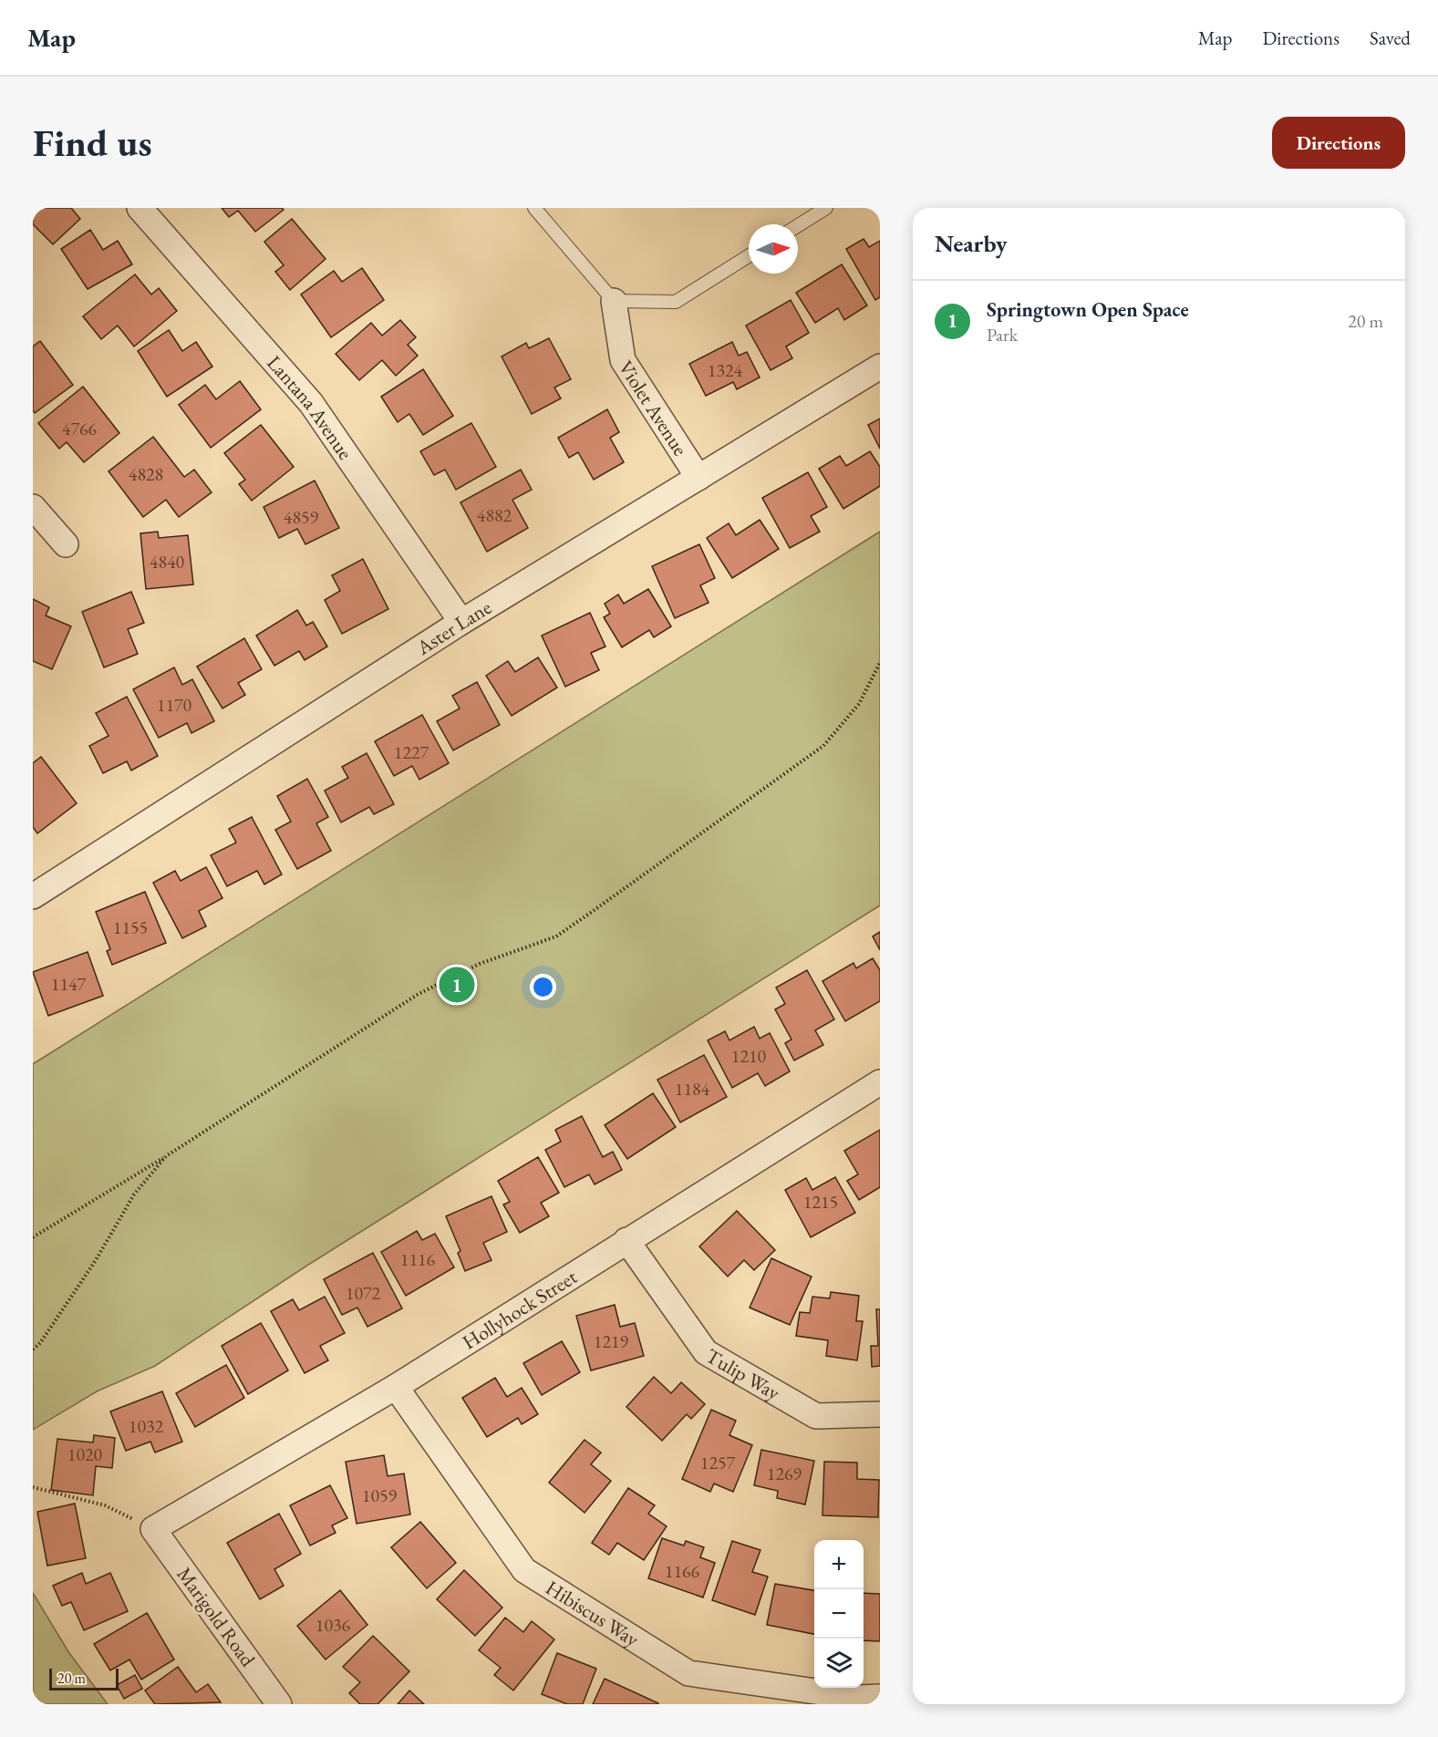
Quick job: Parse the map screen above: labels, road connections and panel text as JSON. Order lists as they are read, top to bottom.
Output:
{
  "streets": {
    "street": [
      "Lantana Avenue",
      "Violet Avenue",
      "Aster Lane",
      "Hollyhock Street",
      "Tulip Way",
      "Hibiscus Way",
      "Marigold Road"
    ]
  },
  "crossings": [
    ["Lantana Avenue", "Aster Lane"],
    ["Violet Avenue", "Aster Lane"],
    ["Hollyhock Street", "Tulip Way"],
    ["Hollyhock Street", "Hibiscus Way"],
    ["Hollyhock Street", "Marigold Road"]
  ],
  "house_numbers": [
    "1324",
    "4766",
    "4828",
    "4882",
    "4859",
    "4840",
    "1170",
    "1227",
    "1155",
    "1147",
    "1210",
    "1184",
    "1215",
    "1116",
    "1072",
    "1219",
    "1032",
    "1020",
    "1257",
    "1269",
    "1059",
    "1166",
    "1036"
  ],
  "scale_bar": "20 m",
  "north": "right",
  "page": {
    "header": "Map",
    "nav": ["Map", "Directions", "Saved"],
    "buttons": "Directions",
    "title": "Find us",
    "heading": "Nearby",
    "list": [
      {
        "mark": "1",
        "name": "Springtown Open Space",
        "note": "Park",
        "value": "20 m"
      }
    ],
    "pins": "1",
    "map_buttons": ["+", "−"],
    "scale": "20 m"
  }
}
